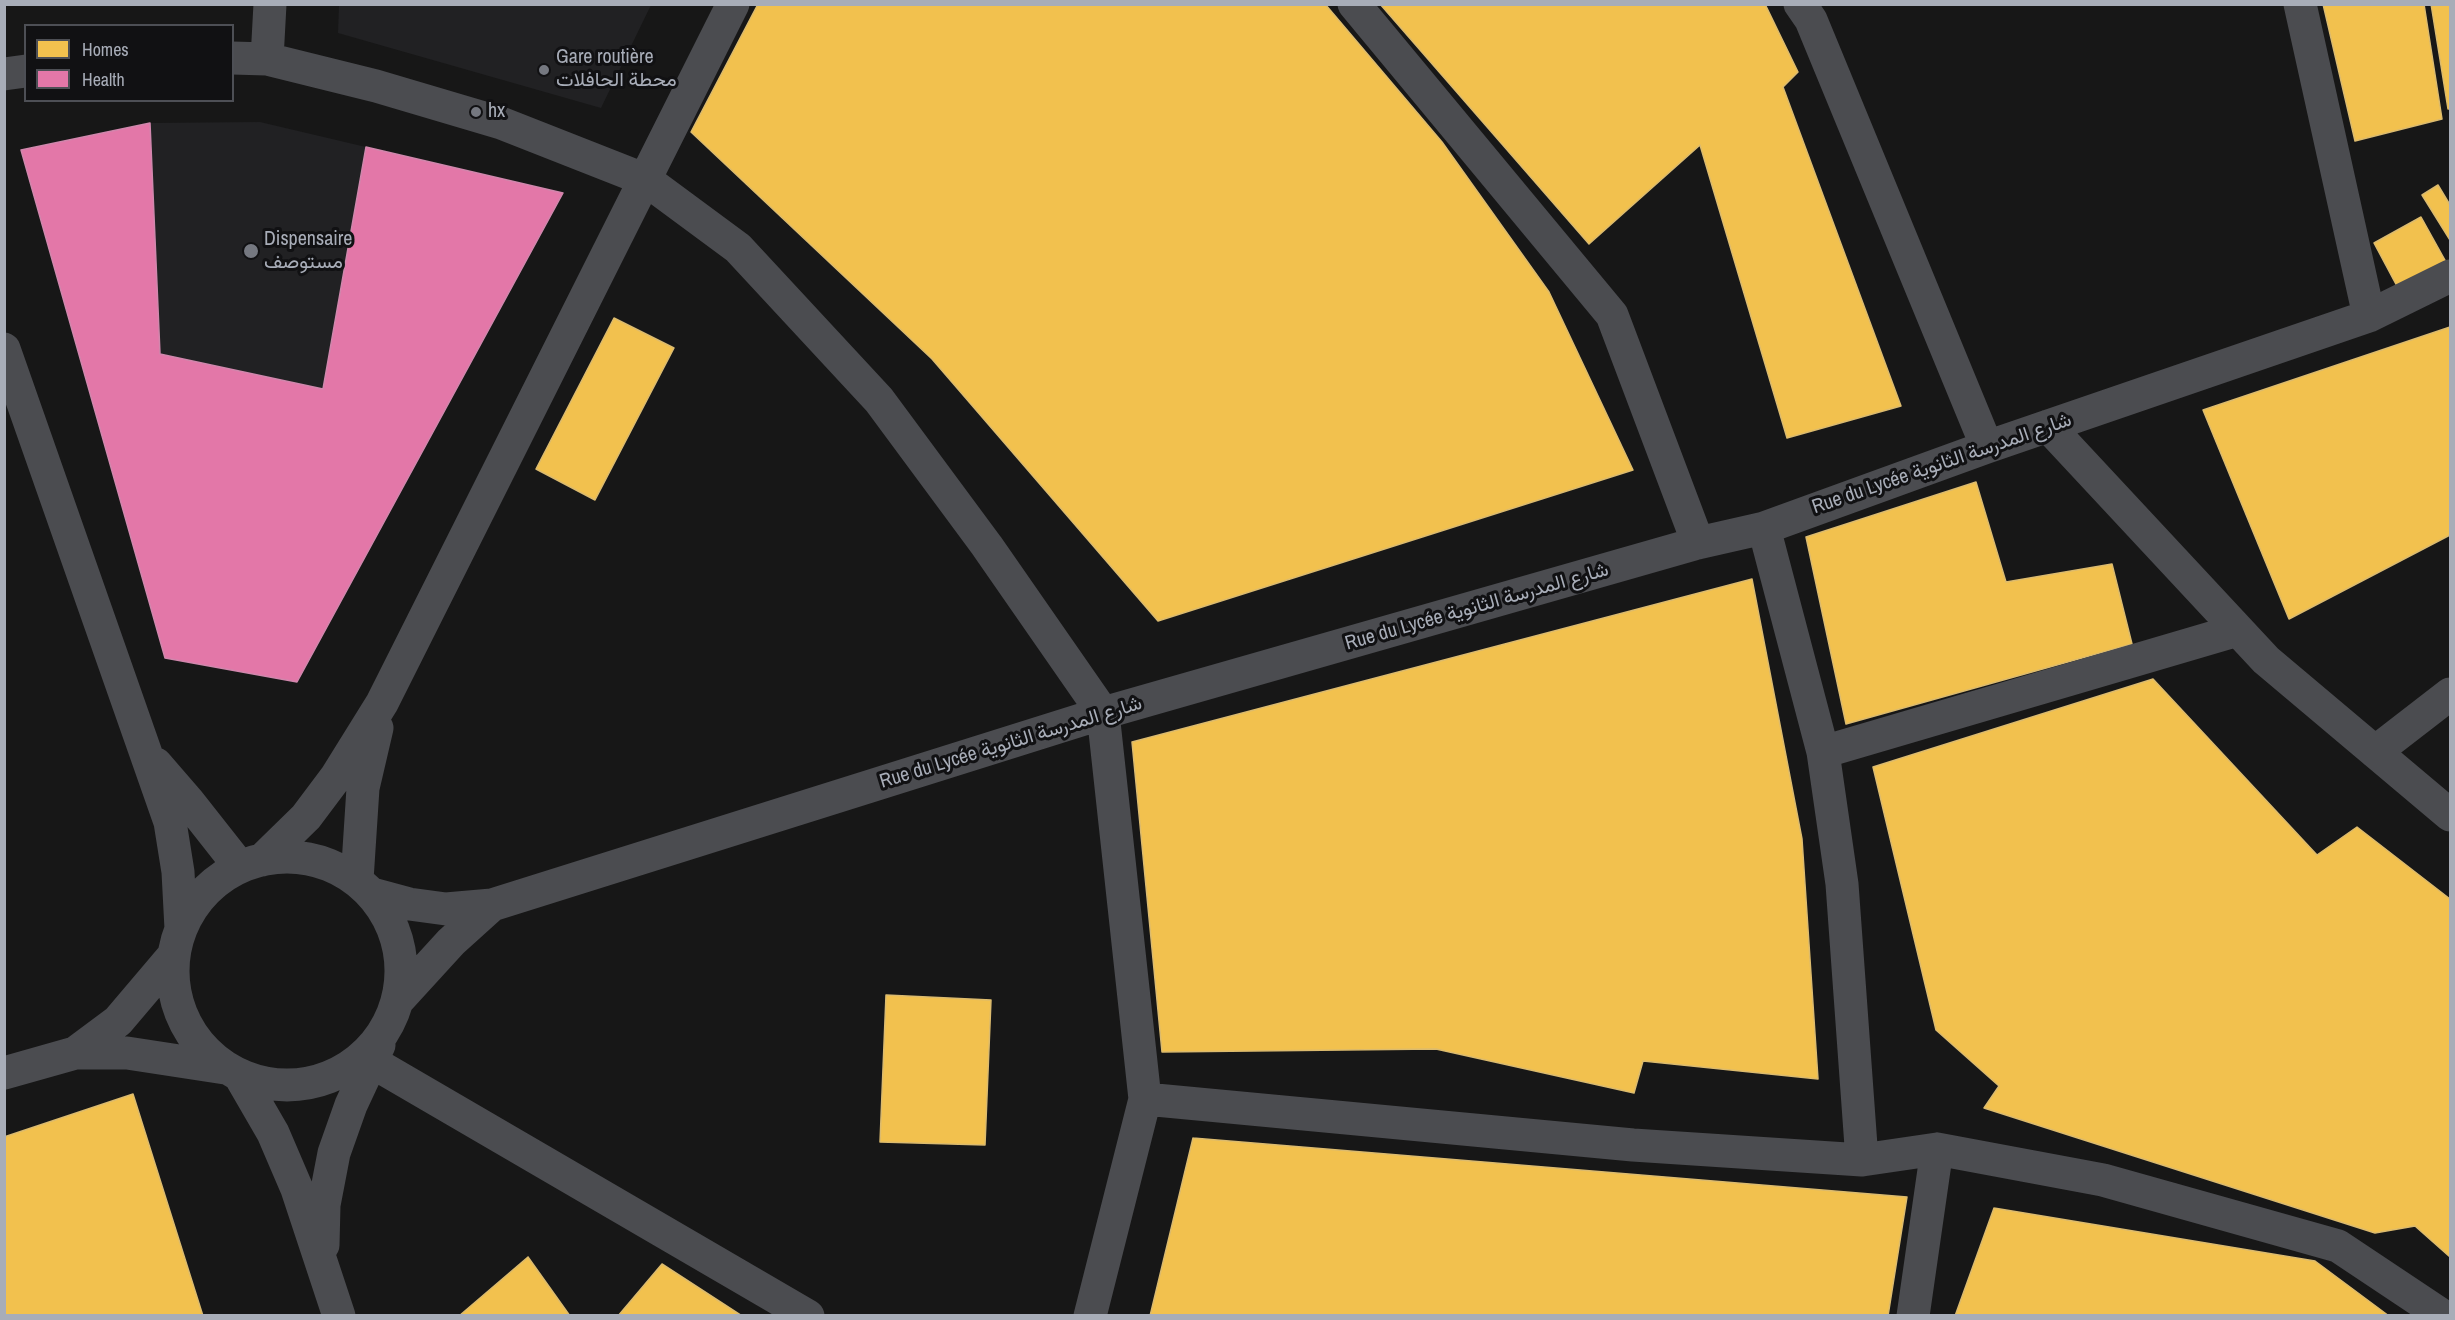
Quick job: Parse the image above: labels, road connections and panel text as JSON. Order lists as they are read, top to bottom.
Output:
{
  "streets": {
    "street": ["Rue du Lycée شارع المدرسة الثانوية"]
  },
  "places": ["Gare routière محطة الحافلات", "hx", "Dispensaire مستوصف"],
  "legend": ["Homes", "Health"]
}
